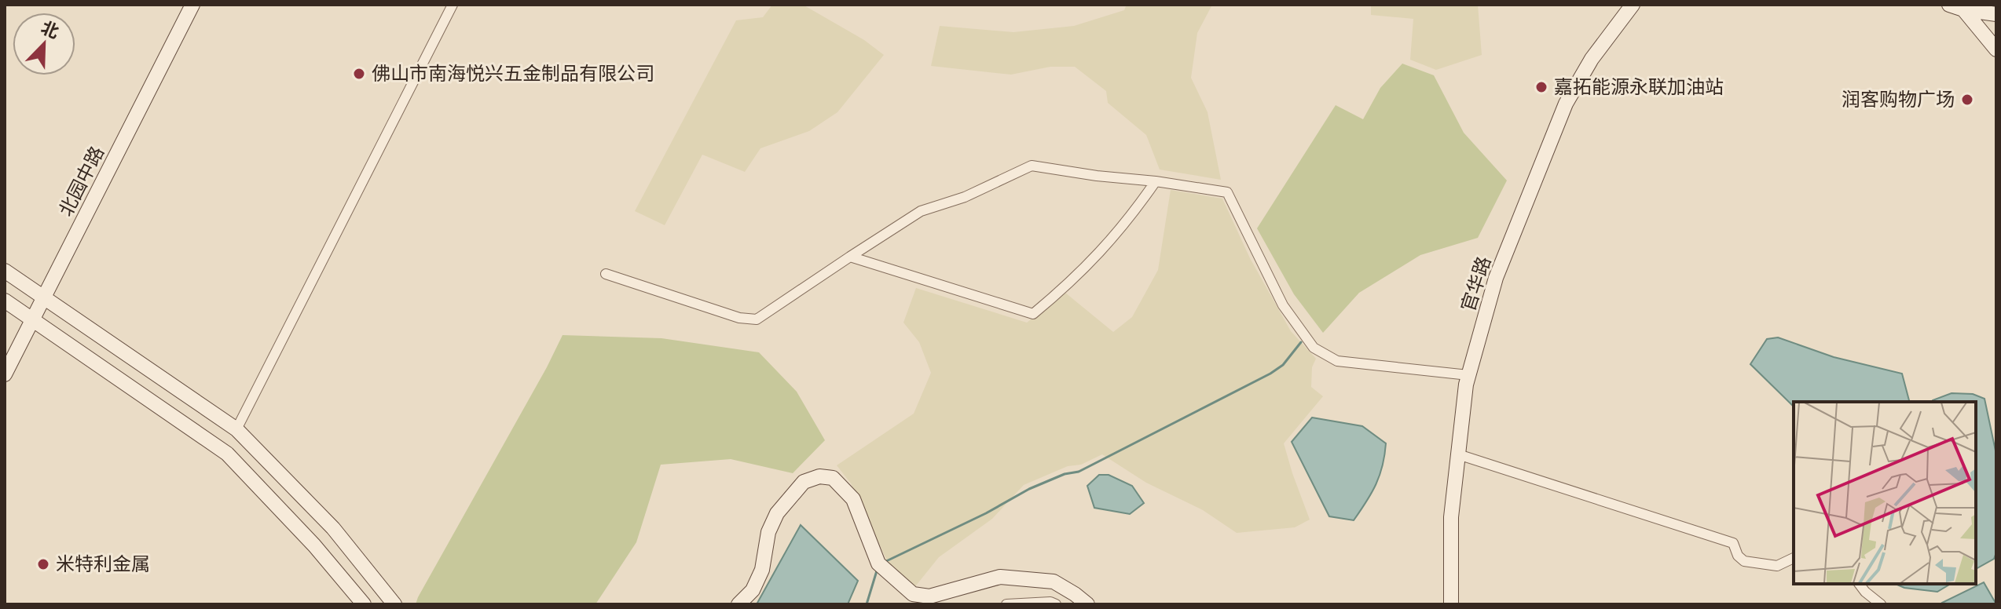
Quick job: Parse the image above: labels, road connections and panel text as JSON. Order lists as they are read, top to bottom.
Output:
{
  "streets": {
    "street": ["北园中路", "官华路"]
  },
  "places": [
    "佛山市南海悦兴五金制品有限公司",
    "嘉拓能源永联加油站",
    "润客购物广场",
    "米特利金属"
  ],
  "north": "top right"
}
